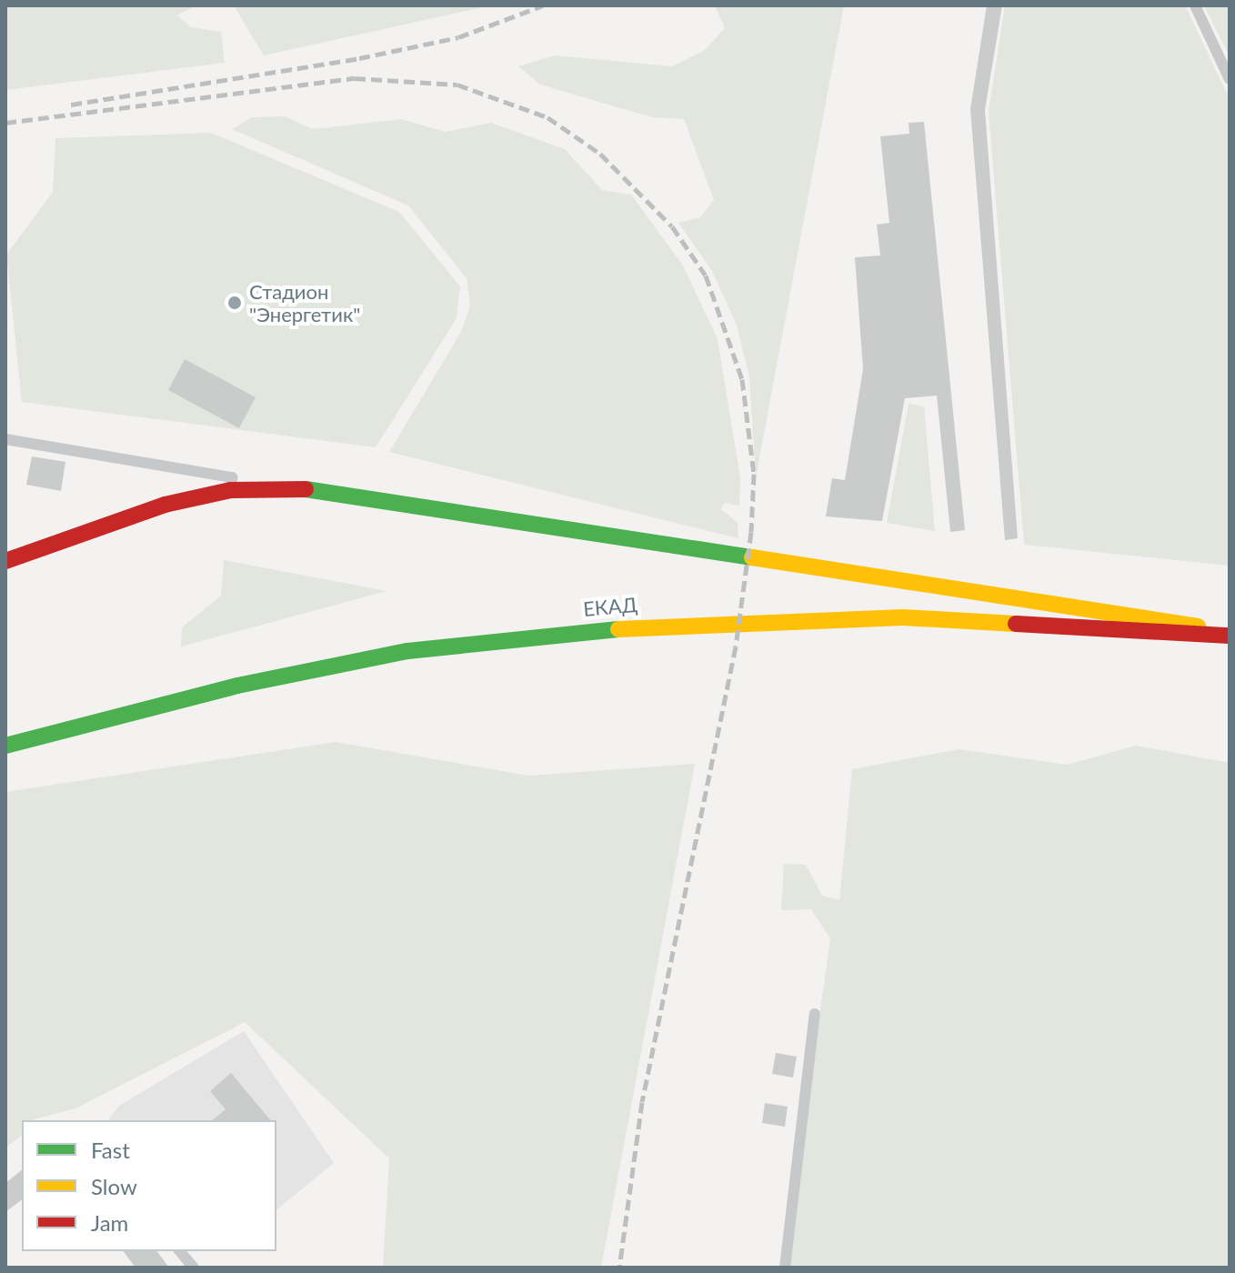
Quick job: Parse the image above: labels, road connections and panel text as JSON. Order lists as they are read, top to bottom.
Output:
{
  "streets": {
    "main road": ["ЕКАД"]
  },
  "places": ["Стадион \"Энергетик\""],
  "legend": ["Fast", "Slow", "Jam"]
}
